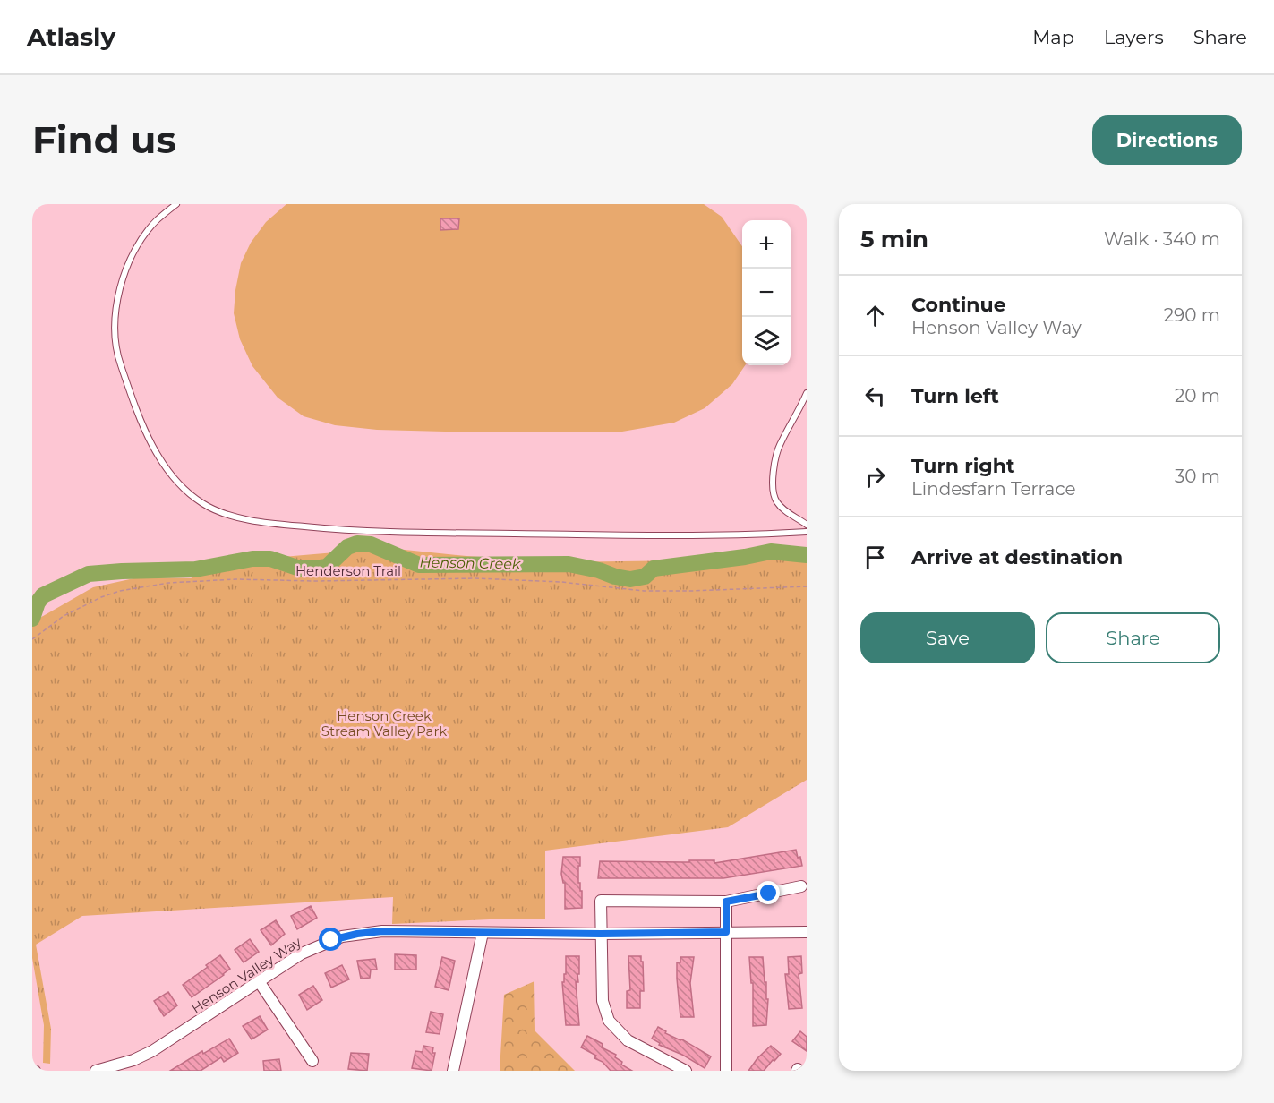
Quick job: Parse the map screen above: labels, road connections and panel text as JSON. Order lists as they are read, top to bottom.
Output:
{
  "streets": {
    "street": ["Henson Valley Way"],
    "path": ["Henderson Trail"]
  },
  "water": ["Henson Creek"],
  "parks": ["Henson Creek Stream Valley Park"],
  "page": {
    "header": "Atlasly",
    "nav": ["Map", "Layers", "Share"],
    "buttons": [
      "Directions",
      ["Save", "Share"]
    ],
    "title": "Find us",
    "heading": ["5 min", "Walk · 340 m"],
    "map_buttons": ["+", "−"],
    "list": [
      ["Continue", "Henson Valley Way", "290 m"],
      ["Turn left", "20 m"],
      ["Turn right", "Lindesfarn Terrace", "30 m"],
      "Arrive at destination"
    ]
  }
}
